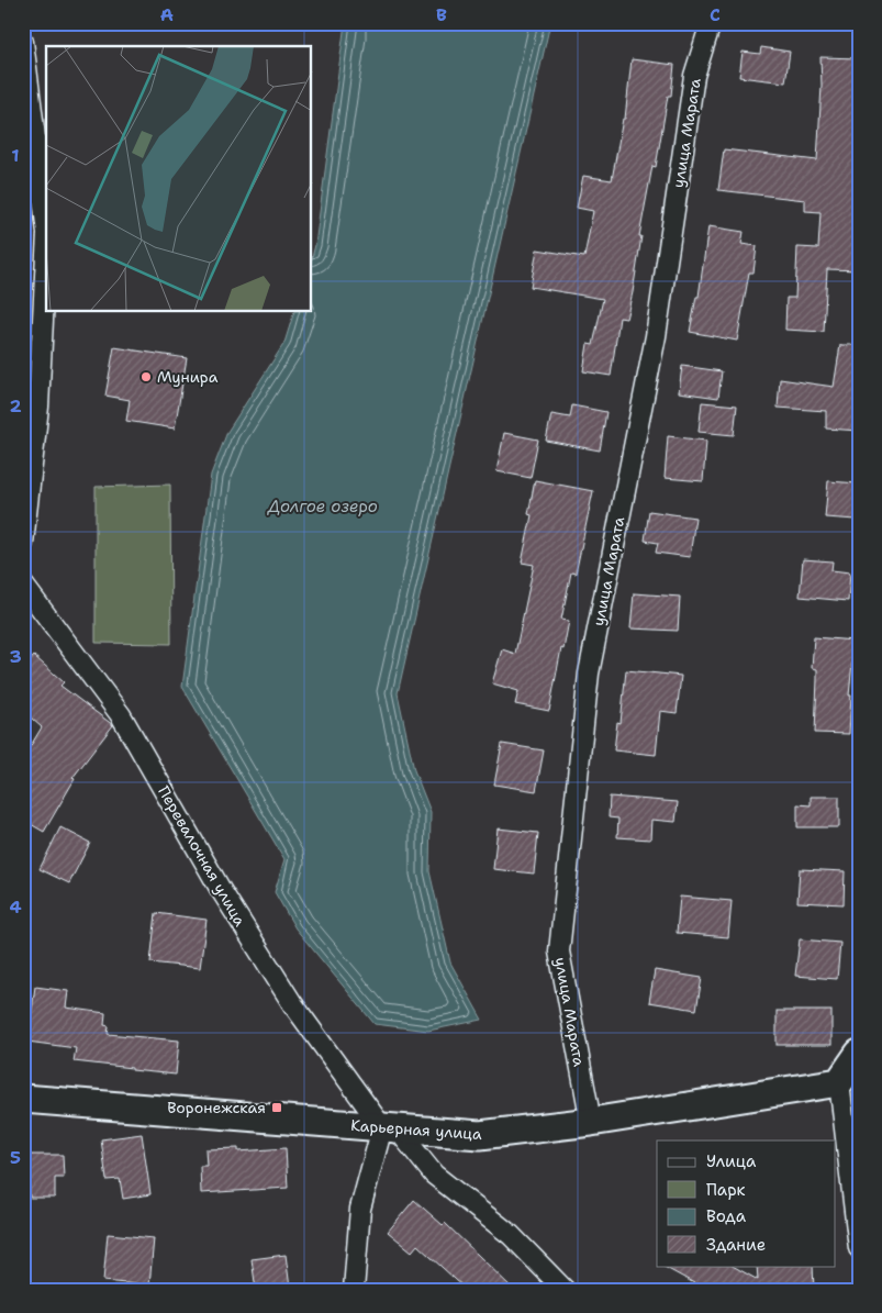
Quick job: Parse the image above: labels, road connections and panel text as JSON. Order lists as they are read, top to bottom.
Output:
{
  "streets": {
    "street": ["улица Марата", "Перевалочная улица", "Карьерная улица"]
  },
  "crossings": [
    ["улица Марата", "Карьерная улица"],
    ["Перевалочная улица", "Карьерная улица"]
  ],
  "water": ["Долгое озеро"],
  "places": {
    "other": ["Мунира"],
    "transit": ["Воронежская"]
  },
  "legend": [
    "Улица",
    "Парк",
    "Вода",
    "Здание"
  ],
  "grid": {
    "columns": ["A", "B", "C"],
    "rows": [
      "1",
      "2",
      "3",
      "4",
      "5"
    ]
  }
}
